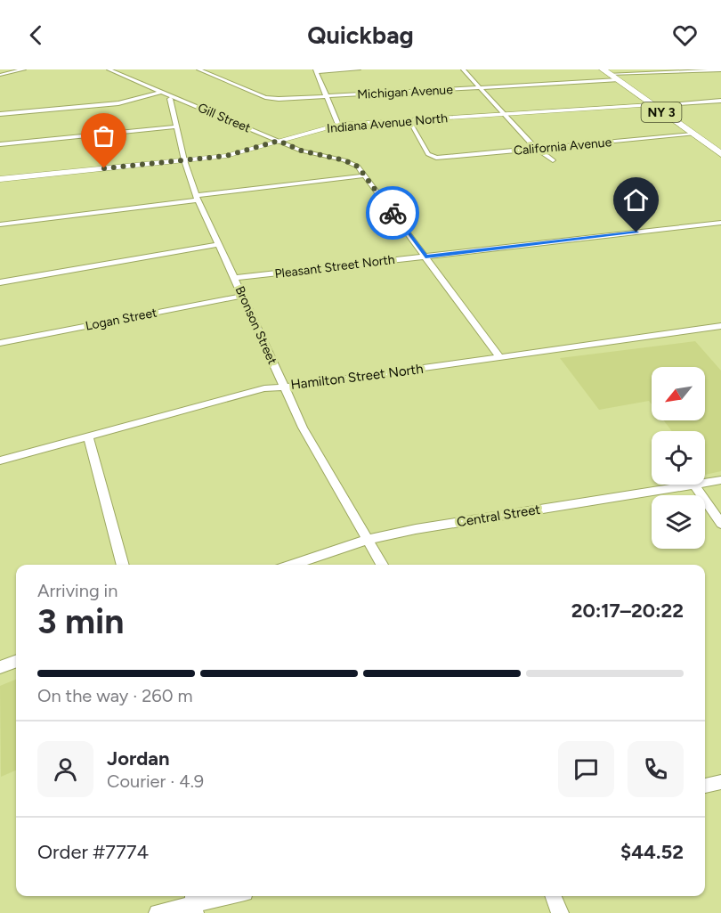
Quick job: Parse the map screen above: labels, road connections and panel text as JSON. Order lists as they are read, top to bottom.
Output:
{
  "streets": {
    "highway": ["NY 3"],
    "street": [
      "Michigan Avenue",
      "Gill Street",
      "Indiana Avenue North",
      "California Avenue",
      "Pleasant Street North",
      "Logan Street",
      "Bronson Street",
      "Hamilton Street North",
      "Central Street"
    ]
  },
  "crossings": [
    ["Michigan Avenue", "NY 3"],
    ["NY 3", "Indiana Avenue North"],
    ["NY 3", "California Avenue"],
    ["Gill Street", "Indiana Avenue North"],
    ["Gill Street", "Pleasant Street North"],
    ["Gill Street", "Bronson Street"],
    ["Gill Street", "Hamilton Street North"],
    ["Indiana Avenue North", "California Avenue"],
    ["Indiana Avenue North", "Bronson Street"],
    ["Pleasant Street North", "Bronson Street"],
    ["Logan Street", "Bronson Street"],
    ["Bronson Street", "Hamilton Street North"],
    ["Bronson Street", "Central Street"]
  ],
  "north": "bottom left",
  "page": {
    "header": "Quickbag",
    "heading": ["3 min", "Arriving in", "20:17–20:22"],
    "panel": [
      "Jordan",
      "Courier · 4.9",
      "Order #7774",
      "$44.52"
    ],
    "bar": "On the way · 260 m"
  }
}
